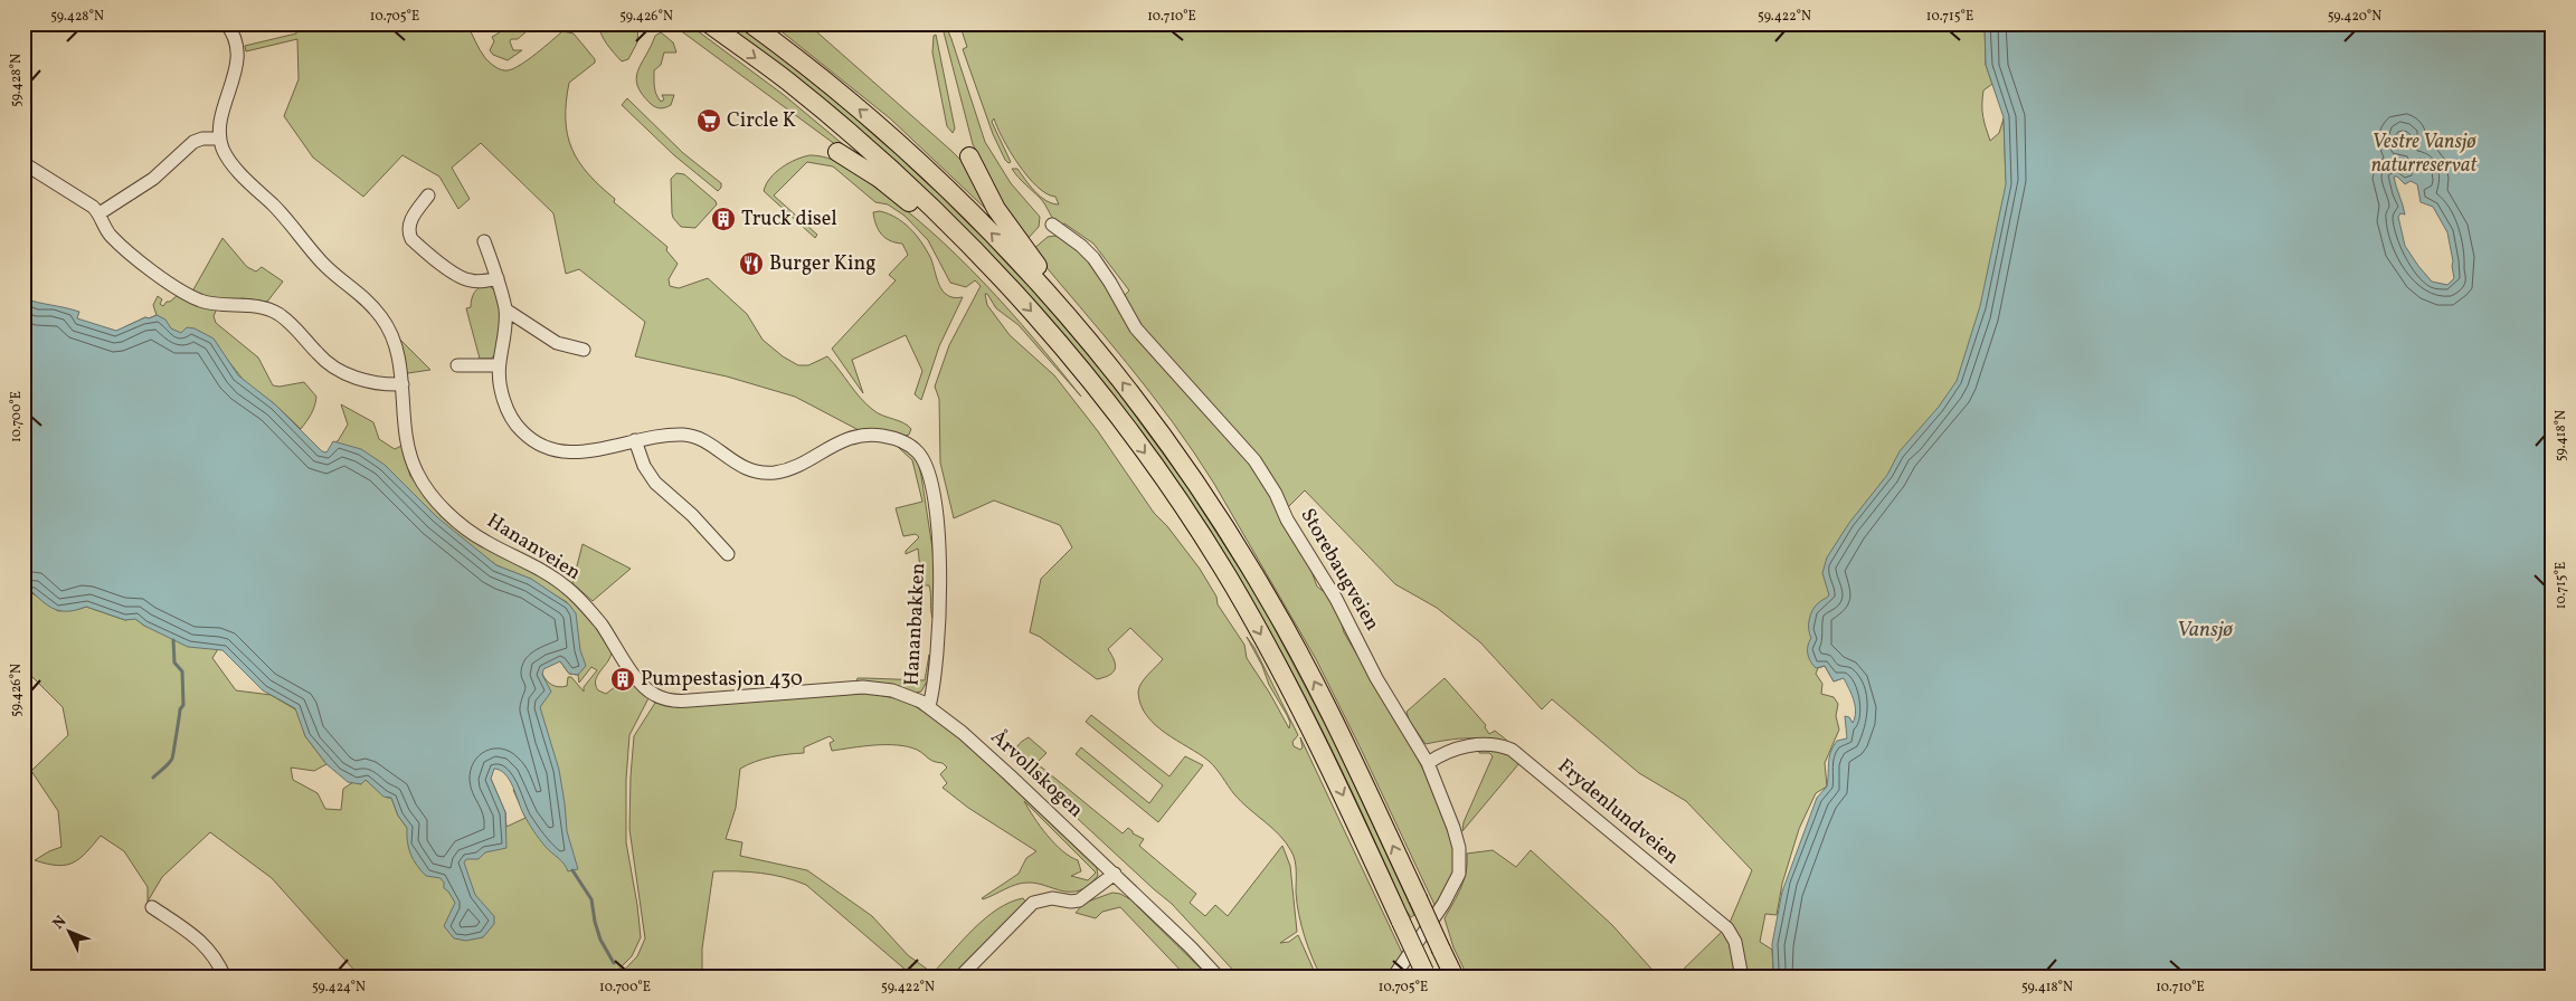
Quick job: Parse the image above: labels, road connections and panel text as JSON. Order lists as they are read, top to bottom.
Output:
{
  "streets": {
    "street": [
      "Hananveien",
      "Storebaugveien",
      "Hananbakken",
      "Årvollskogen",
      "Frydenlundveien"
    ]
  },
  "crossings": [
    ["Hananveien", "Hananbakken"],
    ["Hananveien", "Årvollskogen"],
    ["Storebaugveien", "Frydenlundveien"],
    ["Hananbakken", "Årvollskogen"]
  ],
  "water": ["Vansjø"],
  "parks": ["Vestre Vansjø naturreservat"],
  "places": {
    "supermarket": ["Circle K"],
    "building": ["Truck disel", "Pumpestasjon 430"],
    "restaurant": ["Burger King"]
  },
  "north": "top left",
  "coordinates": [
    "59.428°N",
    "10.705°E",
    "59.426°N",
    "10.710°E",
    "59.422°N",
    "10.715°E",
    "59.420°N",
    "10.700°E",
    "59.418°N",
    "59.424°N"
  ]
}
